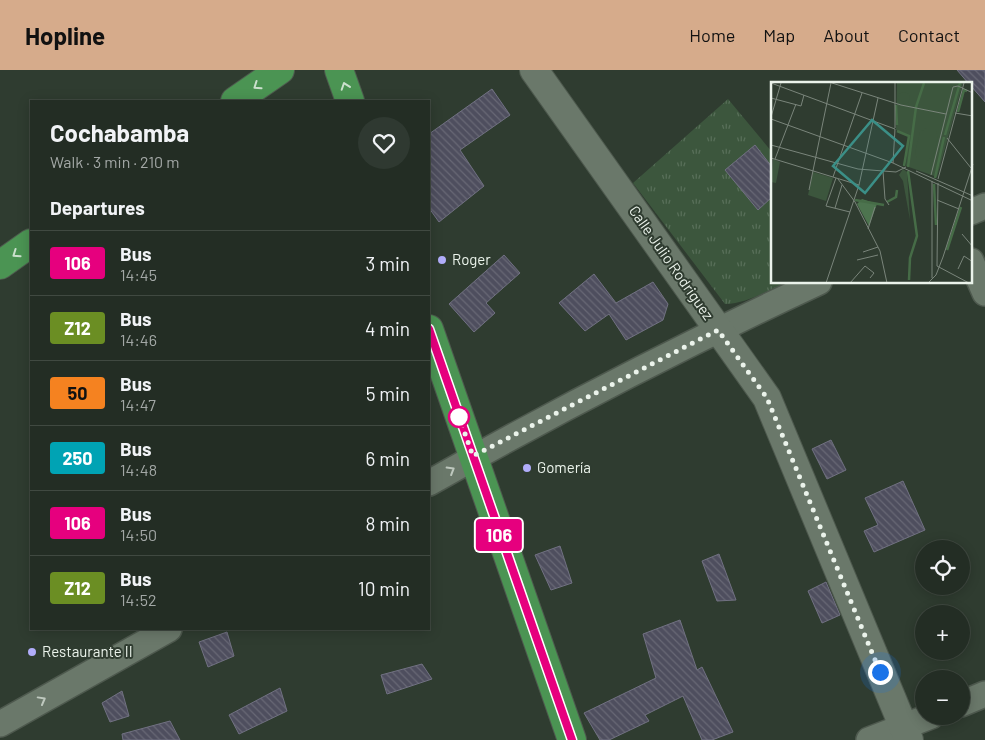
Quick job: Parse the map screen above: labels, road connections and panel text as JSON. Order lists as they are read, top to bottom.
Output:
{
  "streets": {
    "main road": ["Calle Julio Rodriguez"]
  },
  "places": ["Roger", "Gomería", "Restaurante II"],
  "lines": ["bus line 106"],
  "page": {
    "header": "Hopline",
    "nav": [
      "Home",
      "Map",
      "About",
      "Contact"
    ],
    "on_map": "106",
    "heading": [
      ["Cochabamba", "Walk · 3 min · 210 m"],
      "Departures"
    ],
    "list": [
      {
        "mark": "106",
        "name": "Bus",
        "note": "14:45",
        "value": "3 min"
      },
      {
        "mark": "Z12",
        "name": "Bus",
        "note": "14:46",
        "value": "4 min"
      },
      {
        "mark": "50",
        "name": "Bus",
        "note": "14:47",
        "value": "5 min"
      },
      {
        "mark": "250",
        "name": "Bus",
        "note": "14:48",
        "value": "6 min"
      },
      {
        "mark": "106",
        "name": "Bus",
        "note": "14:50",
        "value": "8 min"
      },
      {
        "mark": "Z12",
        "name": "Bus",
        "note": "14:52",
        "value": "10 min"
      }
    ],
    "map_buttons": ["+", "−"]
  }
}
